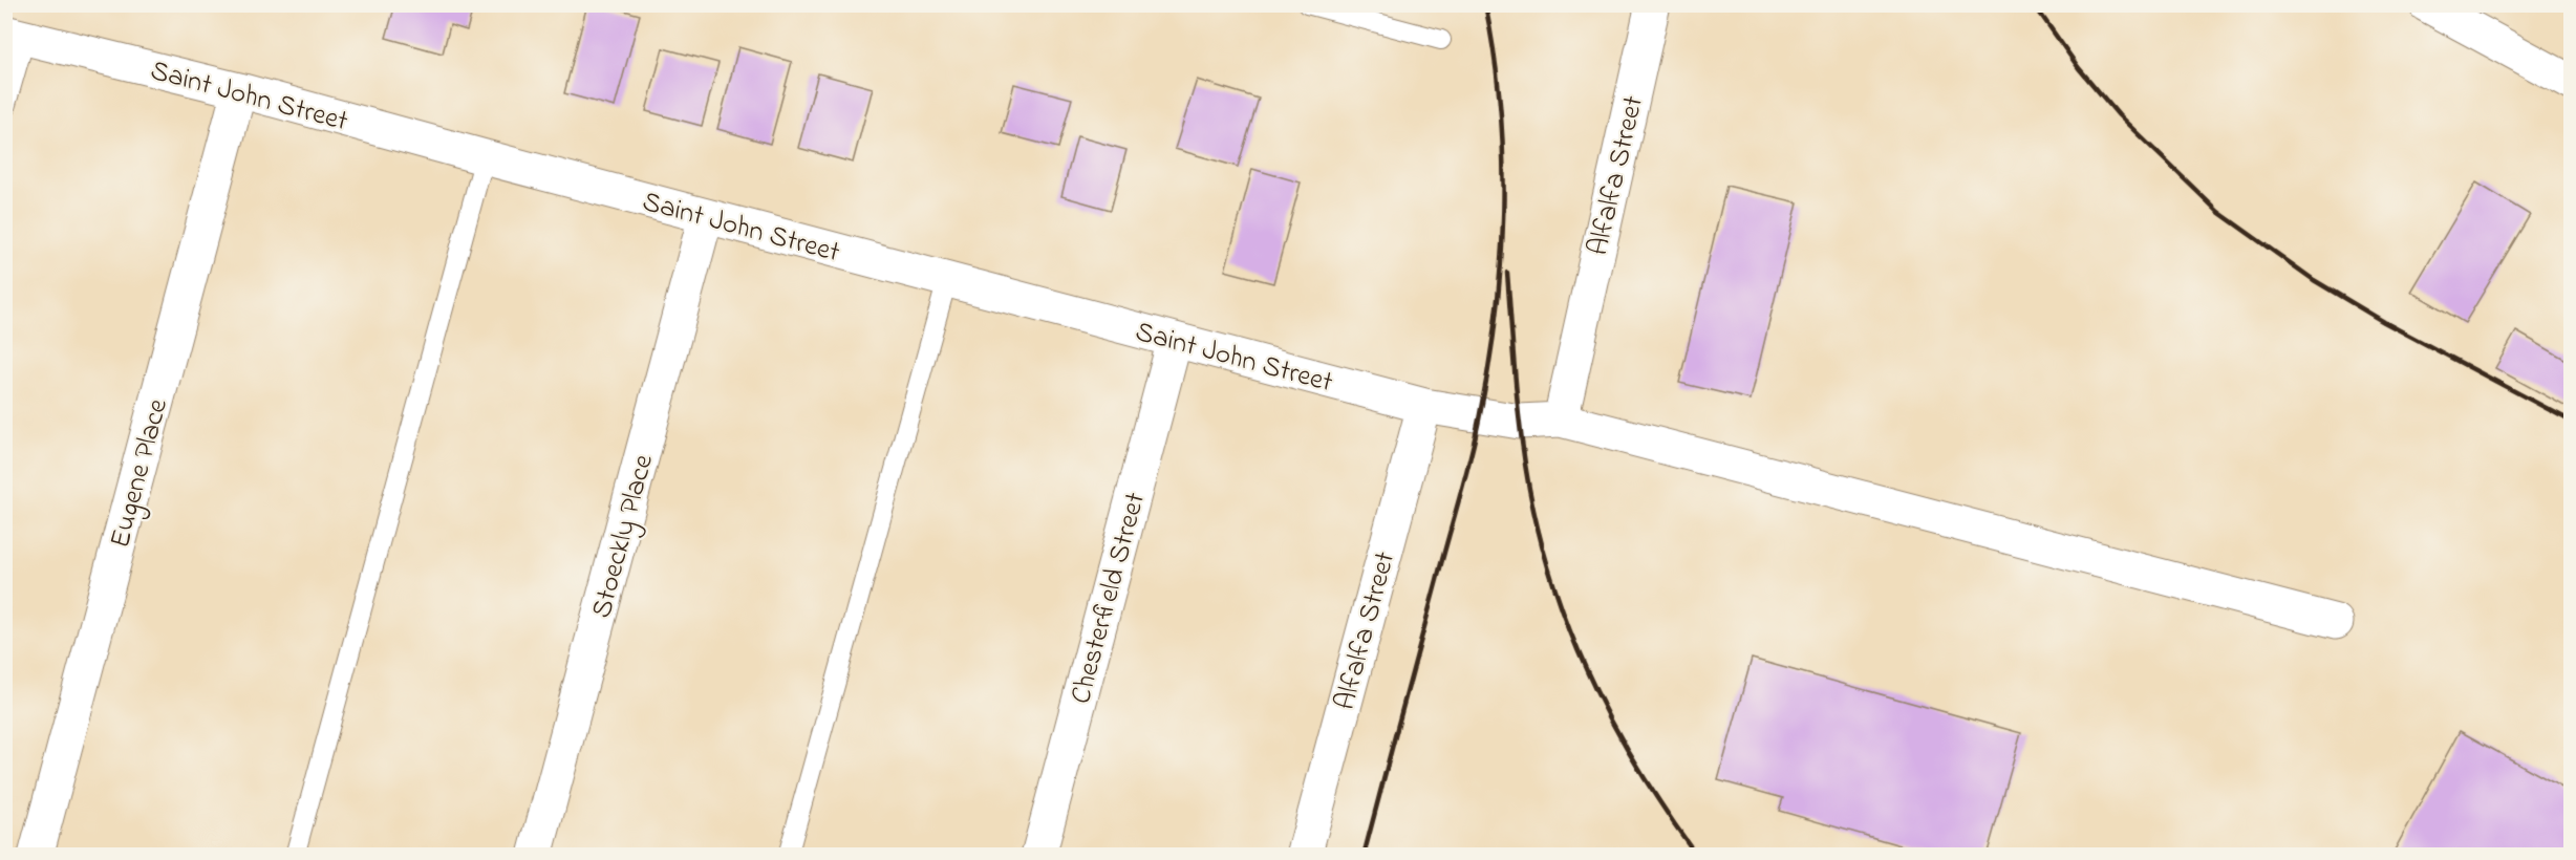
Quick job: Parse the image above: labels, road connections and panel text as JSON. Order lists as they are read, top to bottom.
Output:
{
  "streets": {
    "street": [
      "Saint John Street",
      "Alfalfa Street",
      "Eugene Place",
      "Stoeckly Place",
      "Chesterfield Street"
    ]
  },
  "crossings": [
    ["Saint John Street", "Alfalfa Street"],
    ["Saint John Street", "Eugene Place"],
    ["Saint John Street", "Stoeckly Place"],
    ["Saint John Street", "Chesterfield Street"]
  ]
}
